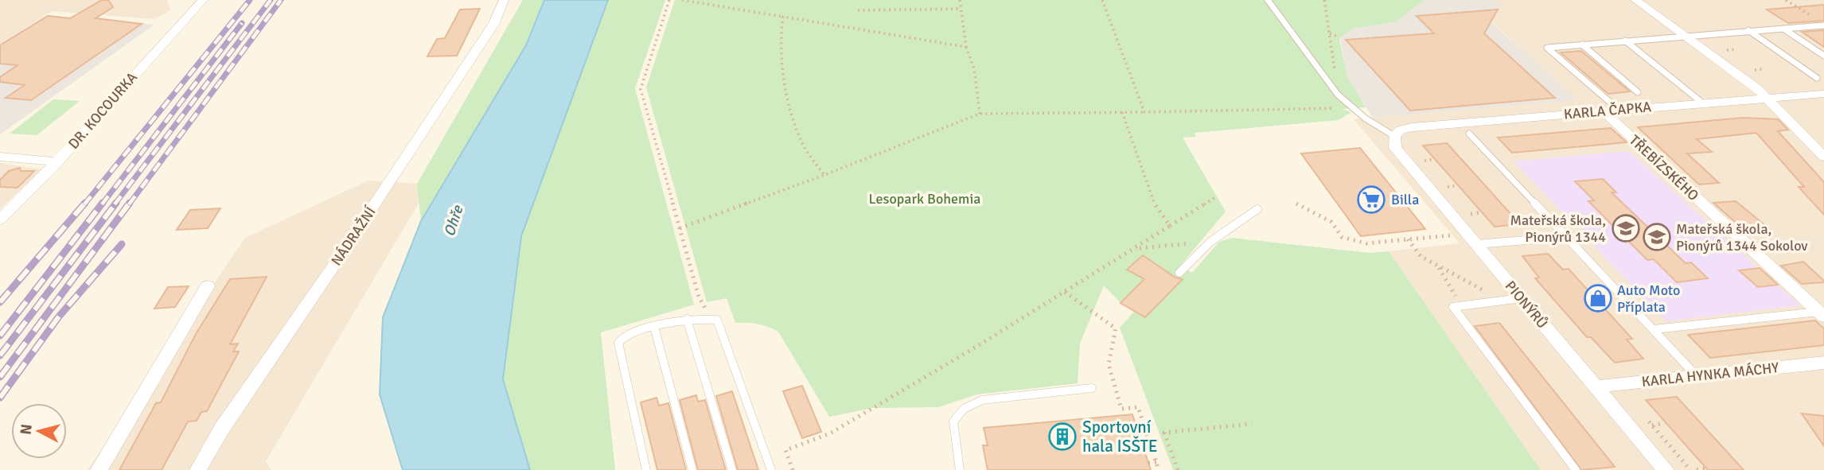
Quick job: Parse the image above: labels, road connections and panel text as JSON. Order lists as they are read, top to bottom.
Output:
{
  "streets": {
    "street": [
      "DR. KOCOURKA",
      "KARLA ČAPKA",
      "TŘEBÍZSKÉHO",
      "NÁDRAŽNÍ",
      "PIONÝRŮ",
      "KARLA HYNKA MÁCHY"
    ]
  },
  "crossings": [
    ["KARLA ČAPKA", "TŘEBÍZSKÉHO"],
    ["KARLA ČAPKA", "PIONÝRŮ"],
    ["PIONÝRŮ", "KARLA HYNKA MÁCHY"]
  ],
  "water": ["Ohře"],
  "parks": ["Lesopark Bohemia"],
  "places": {
    "supermarket": ["Billa"],
    "school or university": ["Mateřská škola, Pionýrů 1344", "Mateřská škola, Pionýrů 1344 Sokolov"],
    "shop": ["Auto Moto Příplata"],
    "building": ["Sportovní hala ISŠTE"]
  },
  "north": "left"
}
